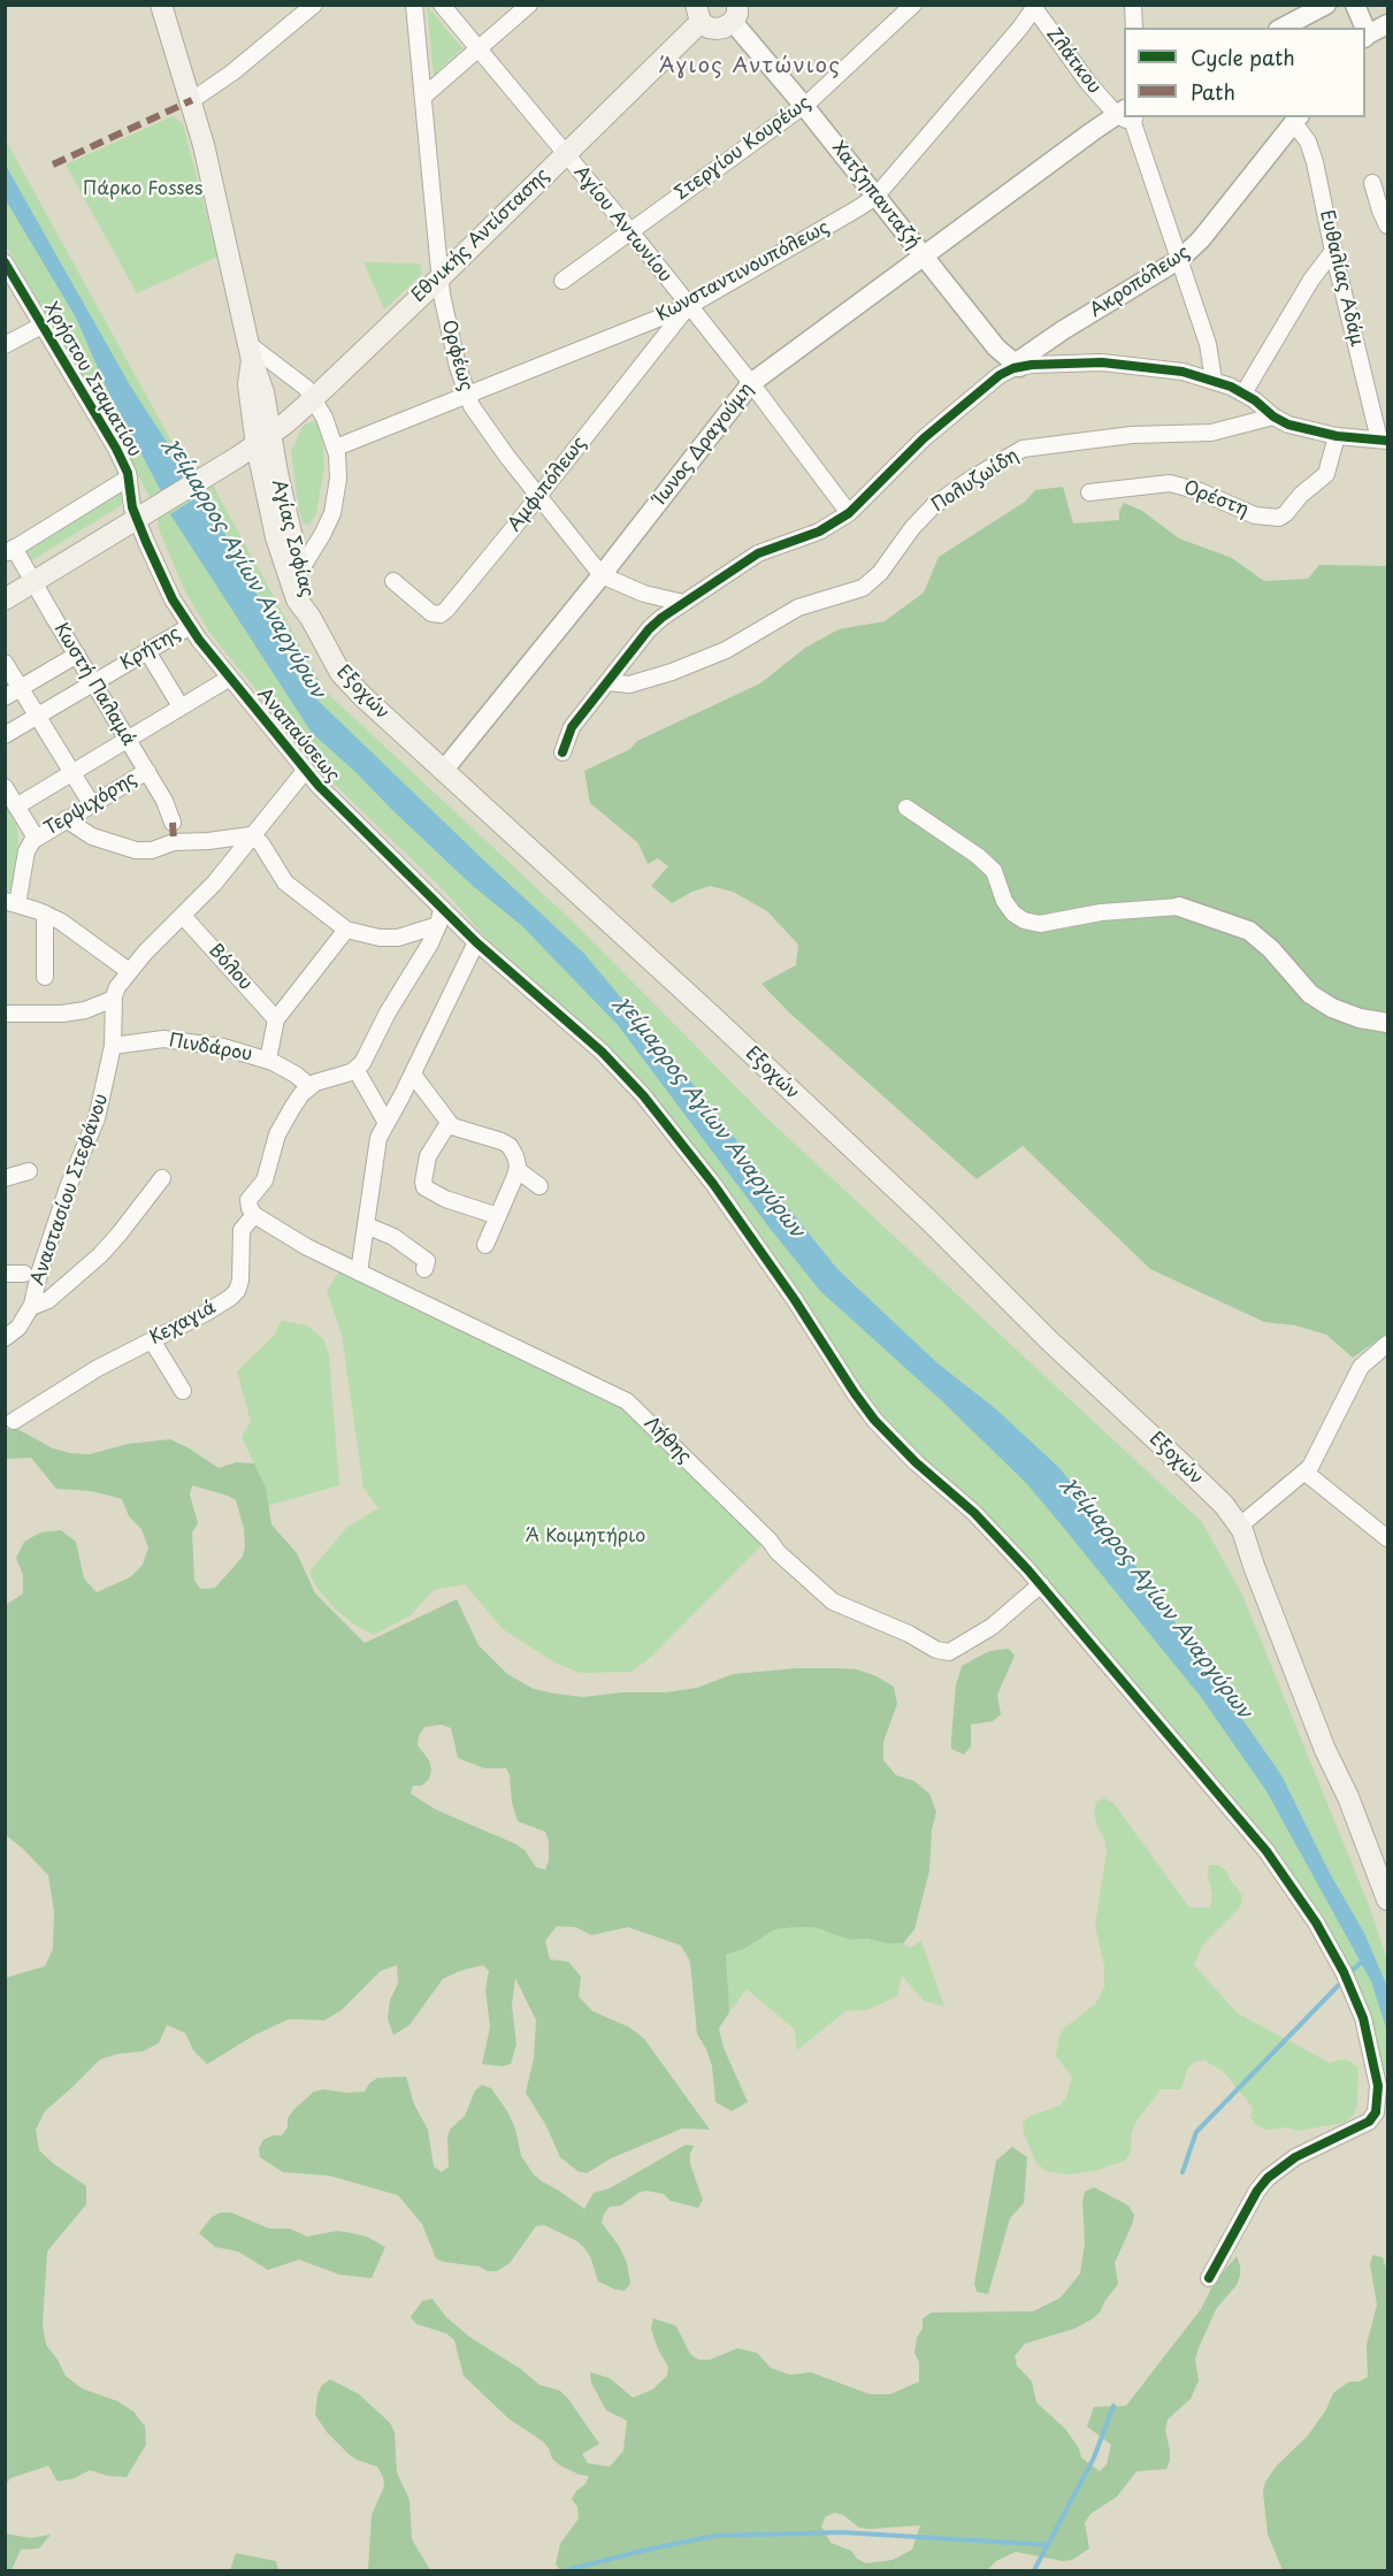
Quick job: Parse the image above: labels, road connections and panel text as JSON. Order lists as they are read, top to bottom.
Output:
{
  "streets": {
    "main road": ["Εθνικής Αντίστασης", "Αγίας Σοφίας", "Εξοχών"],
    "street": [
      "Ζλάτκου",
      "Στεργίου Κουρέως",
      "Χατζηπανταζή",
      "Αγίου Αντωνίου",
      "Κωνσταντινουπόλεως",
      "Ευθαλίας Αδάμ",
      "Ακροπόλεως",
      "Ορφέως",
      "Χρήστου Σταματίου",
      "Ίωνος Δραγούμη",
      "Πολυζωίδη",
      "Αμφιπόλεως",
      "Ορέστη",
      "Κρήτης",
      "Κωστή Παλαμά",
      "Αναπαύσεως",
      "Τερψιχόρης",
      "Βόλου",
      "Πινδάρου",
      "Αναστασίου Στεφάνου",
      "Κεχαγιά",
      "Λήθης"
    ]
  },
  "crossings": [
    ["Ζλάτκου", "Κωνσταντινουπόλεως"],
    ["Στεργίου Κουρέως", "Χατζηπανταζή"],
    ["Στεργίου Κουρέως", "Αγίου Αντωνίου"],
    ["Χατζηπανταζή", "Κωνσταντινουπόλεως"],
    ["Χατζηπανταζή", "Ακροπόλεως"],
    ["Χατζηπανταζή", "Ίωνος Δραγούμη"],
    ["Αγίου Αντωνίου", "Εθνικής Αντίστασης"],
    ["Αγίου Αντωνίου", "Κωνσταντινουπόλεως"],
    ["Αγίου Αντωνίου", "Ίωνος Δραγούμη"],
    ["Αγίου Αντωνίου", "Αμφιπόλεως"],
    ["Εθνικής Αντίστασης", "Ορφέως"],
    ["Εθνικής Αντίστασης", "Χρήστου Σταματίου"],
    ["Εθνικής Αντίστασης", "Αγίας Σοφίας"],
    ["Εθνικής Αντίστασης", "Κωστή Παλαμά"],
    ["Εθνικής Αντίστασης", "Αναπαύσεως"],
    ["Κωνσταντινουπόλεως", "Ορφέως"],
    ["Κωνσταντινουπόλεως", "Αμφιπόλεως"],
    ["Ευθαλίας Αδάμ", "Ακροπόλεως"],
    ["Ορφέως", "Ίωνος Δραγούμη"],
    ["Ορφέως", "Αμφιπόλεως"],
    ["Χρήστου Σταματίου", "Αναπαύσεως"],
    ["Ίωνος Δραγούμη", "Εξοχών"],
    ["Αγίας Σοφίας", "Εξοχών"],
    ["Κρήτης", "Κωστή Παλαμά"],
    ["Κρήτης", "Αναπαύσεως"],
    ["Κωστή Παλαμά", "Τερψιχόρης"],
    ["Αναπαύσεως", "Αναστασίου Στεφάνου"],
    ["Αναπαύσεως", "Λήθης"],
    ["Βόλου", "Πινδάρου"],
    ["Βόλου", "Αναστασίου Στεφάνου"],
    ["Πινδάρου", "Αναστασίου Στεφάνου"],
    ["Πινδάρου", "Κεχαγιά"],
    ["Κεχαγιά", "Λήθης"]
  ],
  "districts": ["Άγιος Αντώνιος"],
  "water": ["χείμαρρος Αγίων Αναργύρων"],
  "parks": ["Πάρκο Fosses", "Ά Κοιμητήριο"],
  "legend": ["Cycle path", "Path"]
}
